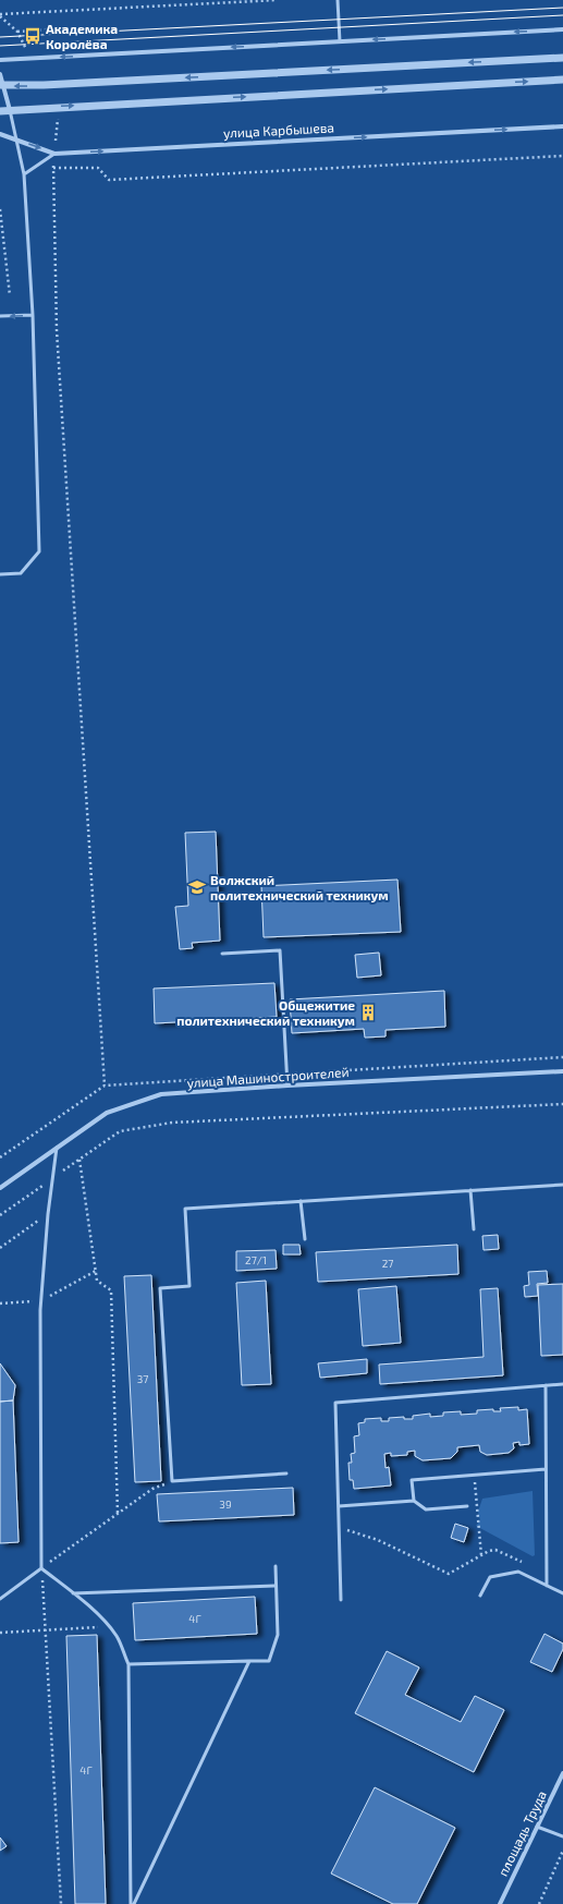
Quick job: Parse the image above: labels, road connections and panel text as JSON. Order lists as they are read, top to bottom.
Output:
{
  "streets": {
    "street": ["улица Карбышева", "улица Машиностроителей", "площадь Труда"]
  },
  "one_way": ["улица Карбышева"],
  "places": {
    "bus stop": ["Академика Королёва"],
    "school or university": ["Волжский политехнический техникум"],
    "building": ["Общежитие политехнический техникум"]
  },
  "house_numbers": [
    "27/1",
    "27",
    "37",
    "39",
    "4Г",
    "4Г"
  ]
}
